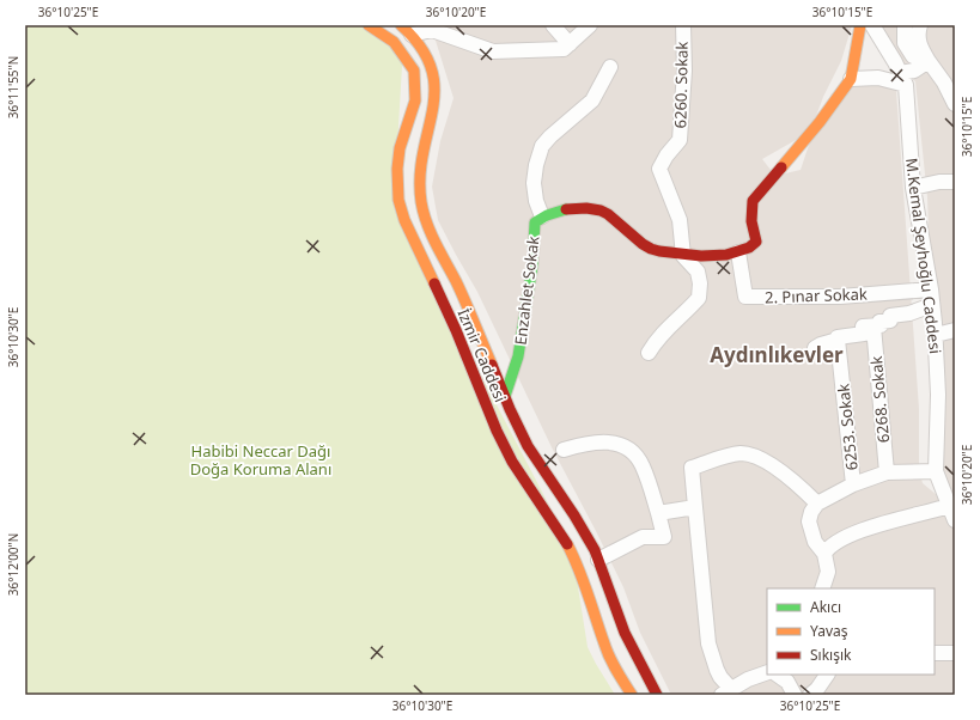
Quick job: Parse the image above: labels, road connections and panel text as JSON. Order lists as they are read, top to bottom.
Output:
{
  "streets": {
    "street": [
      "6260. Sokak",
      "M.Kemal Şeyhoğlu Caddesi",
      "Enzahlet Sokak",
      "2. Pınar Sokak",
      "İzmir Caddesi",
      "6268. Sokak",
      "6253. Sokak"
    ]
  },
  "crossings": [
    ["6260. Sokak", "Enzahlet Sokak"],
    ["M.Kemal Şeyhoğlu Caddesi", "2. Pınar Sokak"],
    ["Enzahlet Sokak", "2. Pınar Sokak"],
    ["Enzahlet Sokak", "İzmir Caddesi"]
  ],
  "districts": ["Aydınlıkevler"],
  "parks": ["Habibi Neccar Dağı Doğa Koruma Alanı"],
  "legend": ["Akıcı", "Yavaş", "Sıkışık"],
  "coordinates": [
    "36°10'25\"E",
    "36°10'20\"E",
    "36°10'15\"E",
    "36°11'55\"N",
    "36°10'30\"E",
    "36°12'00\"N"
  ]
}
